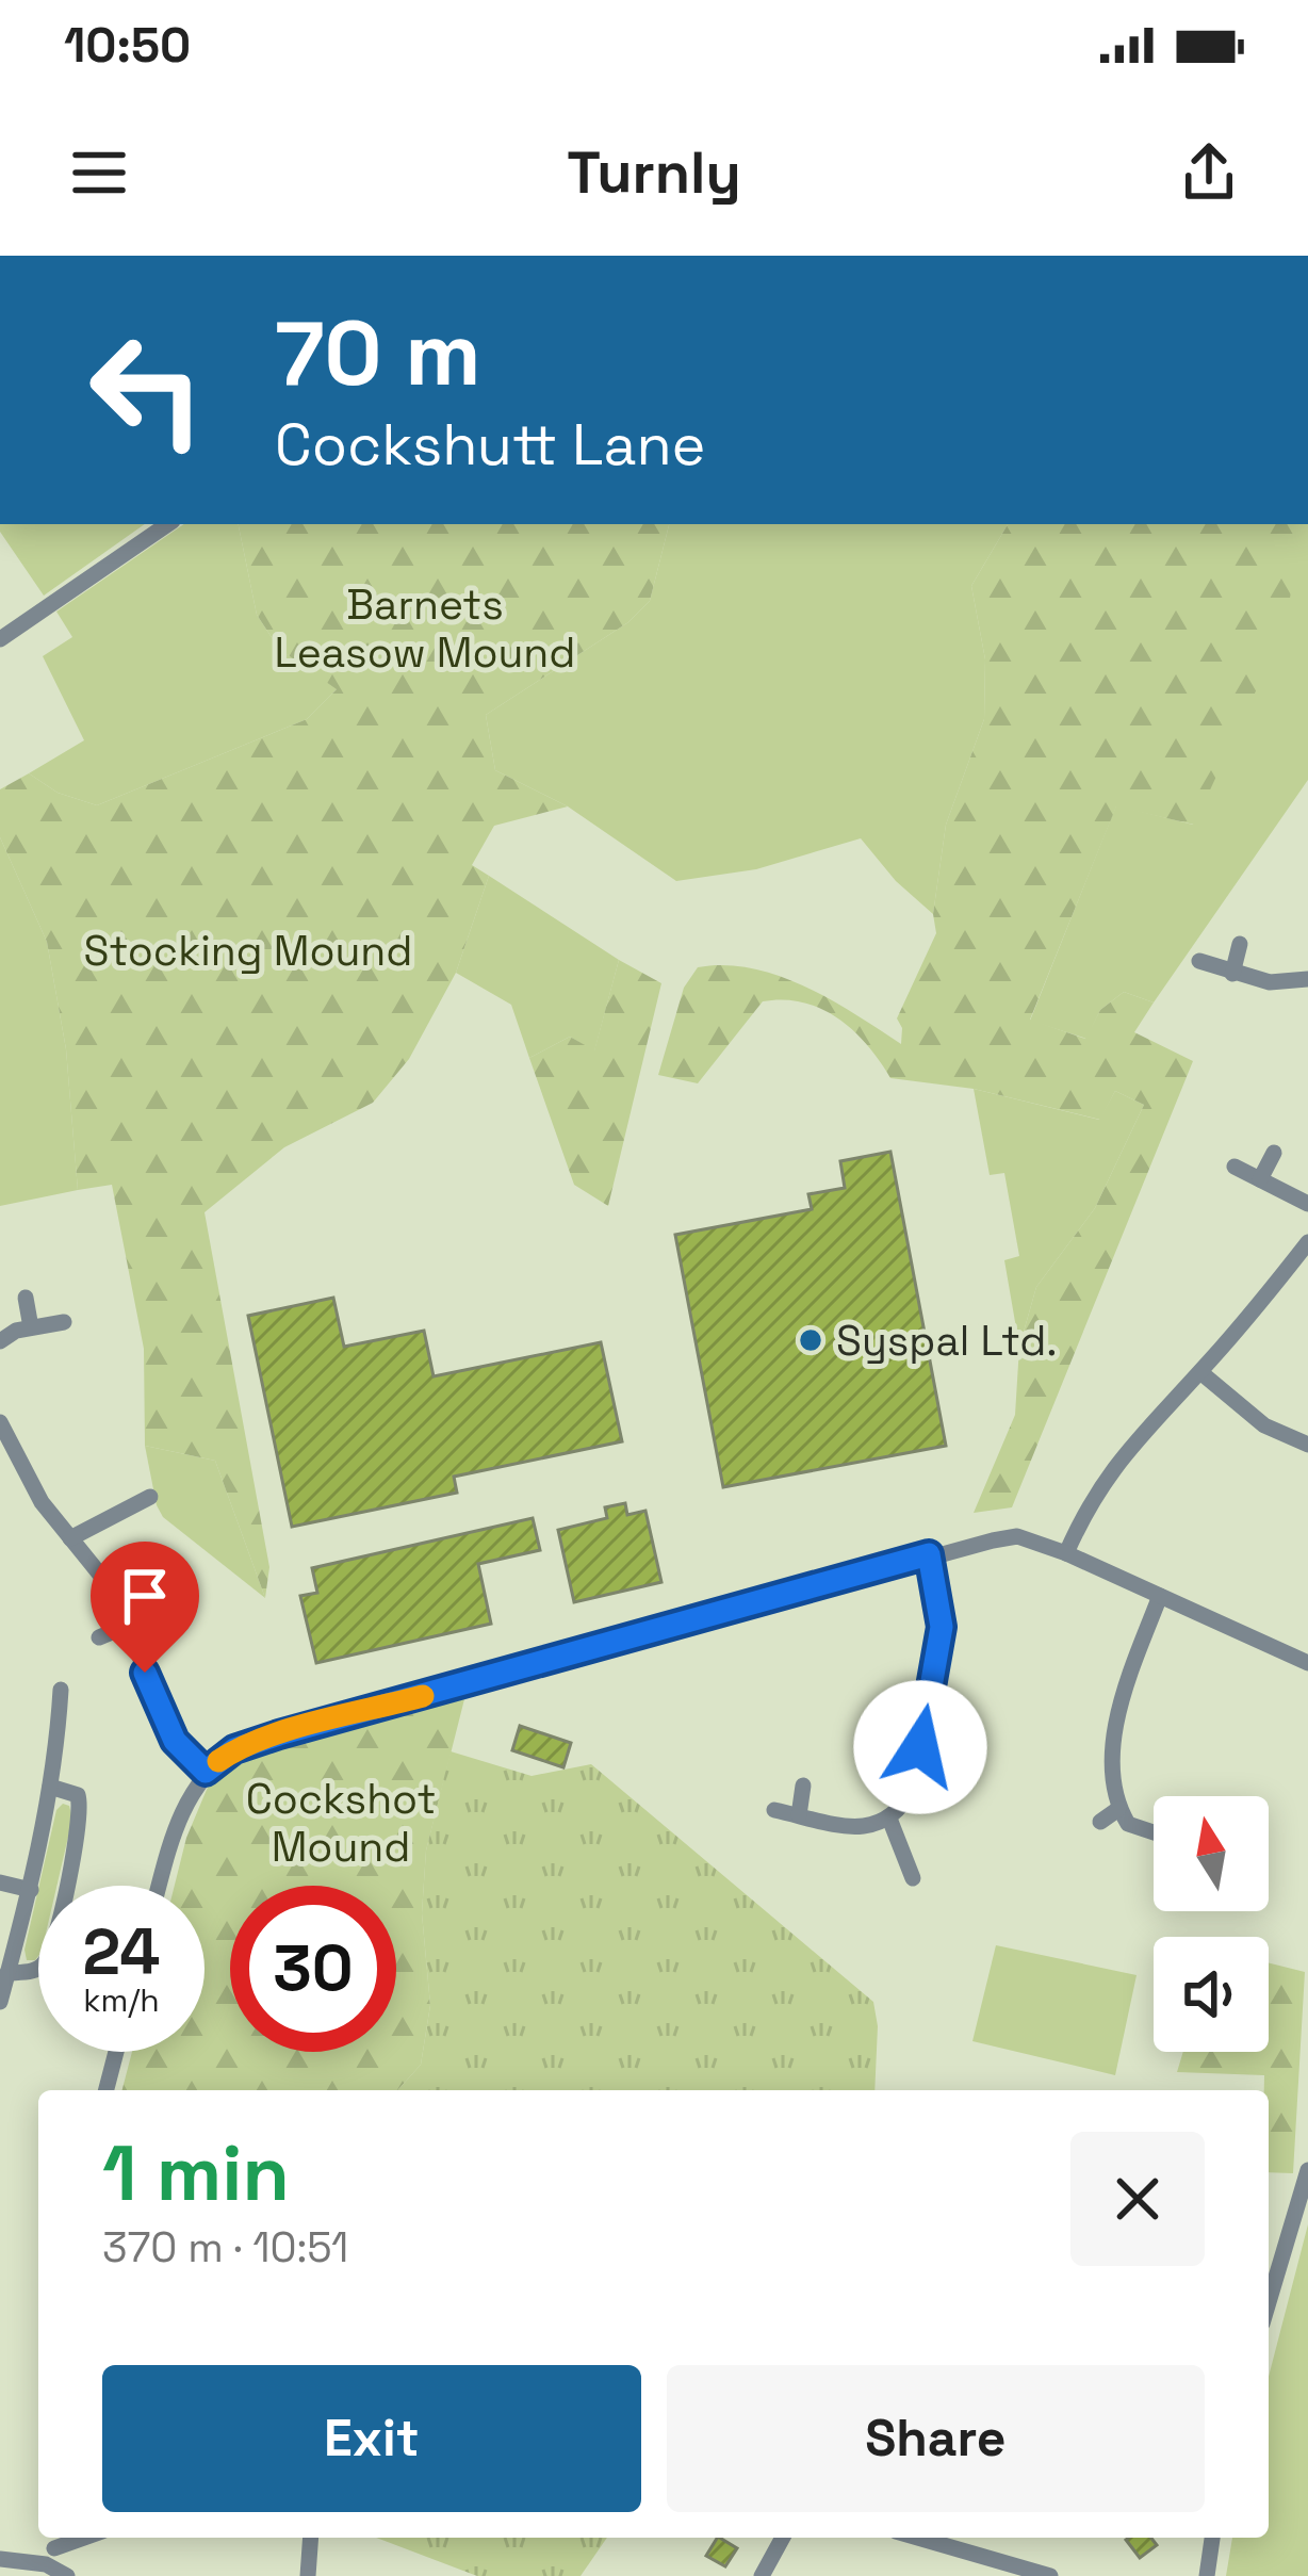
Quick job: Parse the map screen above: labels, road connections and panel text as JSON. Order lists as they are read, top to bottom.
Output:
{
  "parks": ["Barnets Leasow Mound", "Stocking Mound", "Cockshot Mound"],
  "places": ["Syspal Ltd."],
  "north": "top",
  "page": {
    "status": "10:50",
    "header": "Turnly",
    "turn": ["70 m", "Cockshutt Lane"],
    "speed": "24 km/h",
    "limit": "30",
    "heading": ["1 min", "370 m · 10:51"],
    "buttons": ["Exit", "Share"]
  }
}
